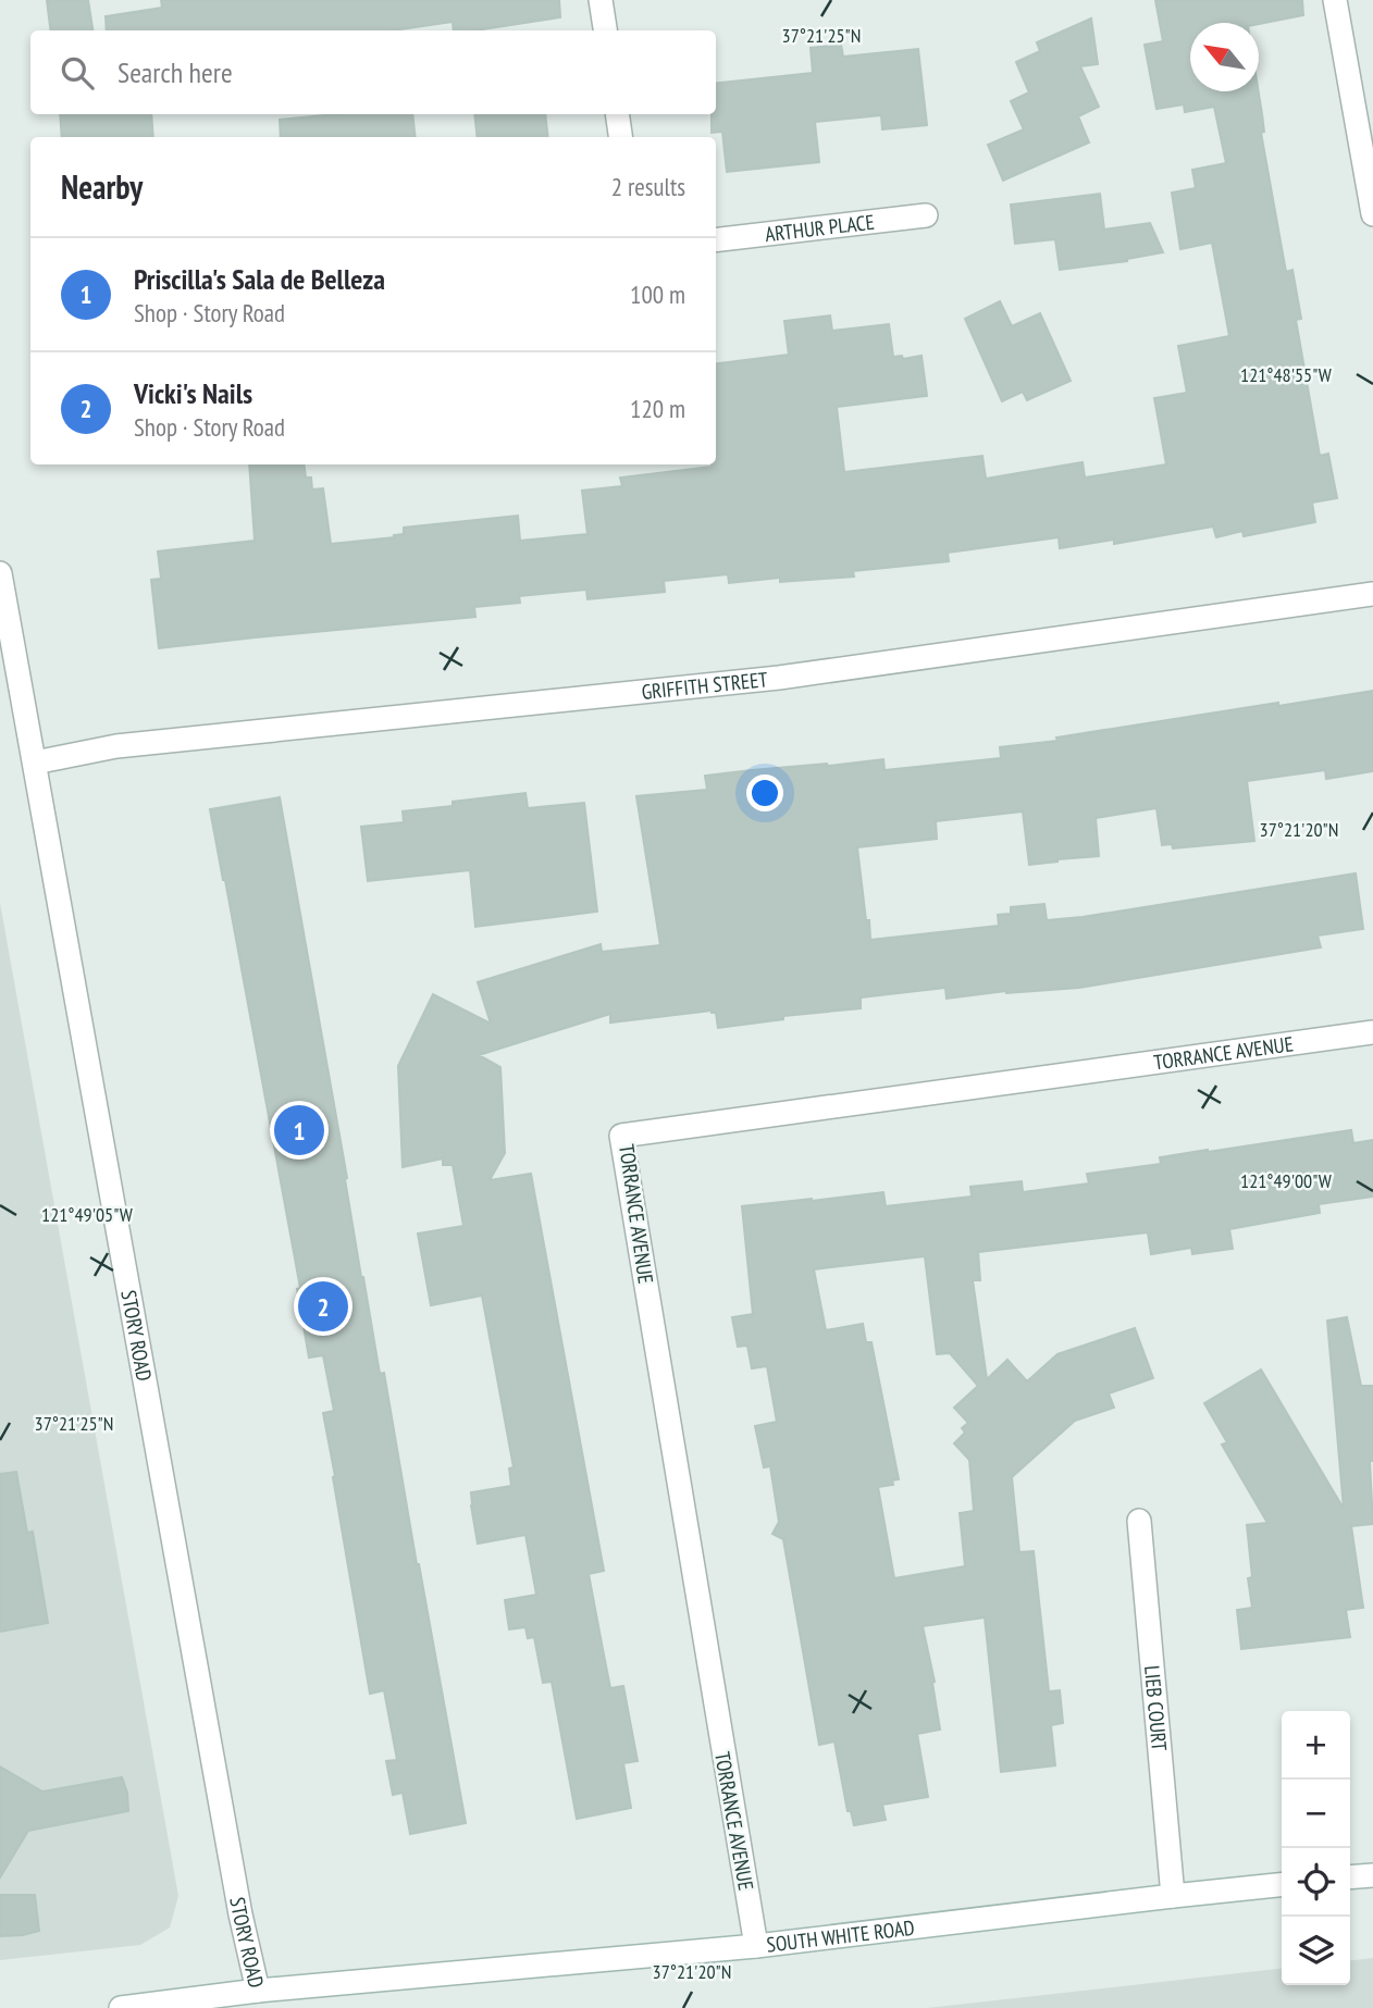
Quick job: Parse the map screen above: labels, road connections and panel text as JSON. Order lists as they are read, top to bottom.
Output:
{
  "streets": {
    "street": [
      "ARTHUR PLACE",
      "GRIFFITH STREET",
      "TORRANCE AVENUE",
      "STORY ROAD",
      "LIEB COURT",
      "SOUTH WHITE ROAD"
    ]
  },
  "crossings": [
    ["GRIFFITH STREET", "STORY ROAD"],
    ["TORRANCE AVENUE", "SOUTH WHITE ROAD"],
    ["STORY ROAD", "SOUTH WHITE ROAD"],
    ["LIEB COURT", "SOUTH WHITE ROAD"]
  ],
  "north": "top left",
  "page": {
    "search": "Search here",
    "heading": ["Nearby", "2 results"],
    "list": [
      {
        "mark": "1",
        "name": "Priscilla's Sala de Belleza",
        "note": "Shop · Story Road",
        "value": "100 m"
      },
      {
        "mark": "2",
        "name": "Vicki's Nails",
        "note": "Shop · Story Road",
        "value": "120 m"
      }
    ],
    "pins": ["1", "2"],
    "map_buttons": ["+", "−"]
  },
  "coordinates": [
    "37°21'25\"N",
    "121°48'55\"W",
    "37°21'20\"N",
    "121°49'00\"W",
    "121°49'05\"W"
  ]
}
